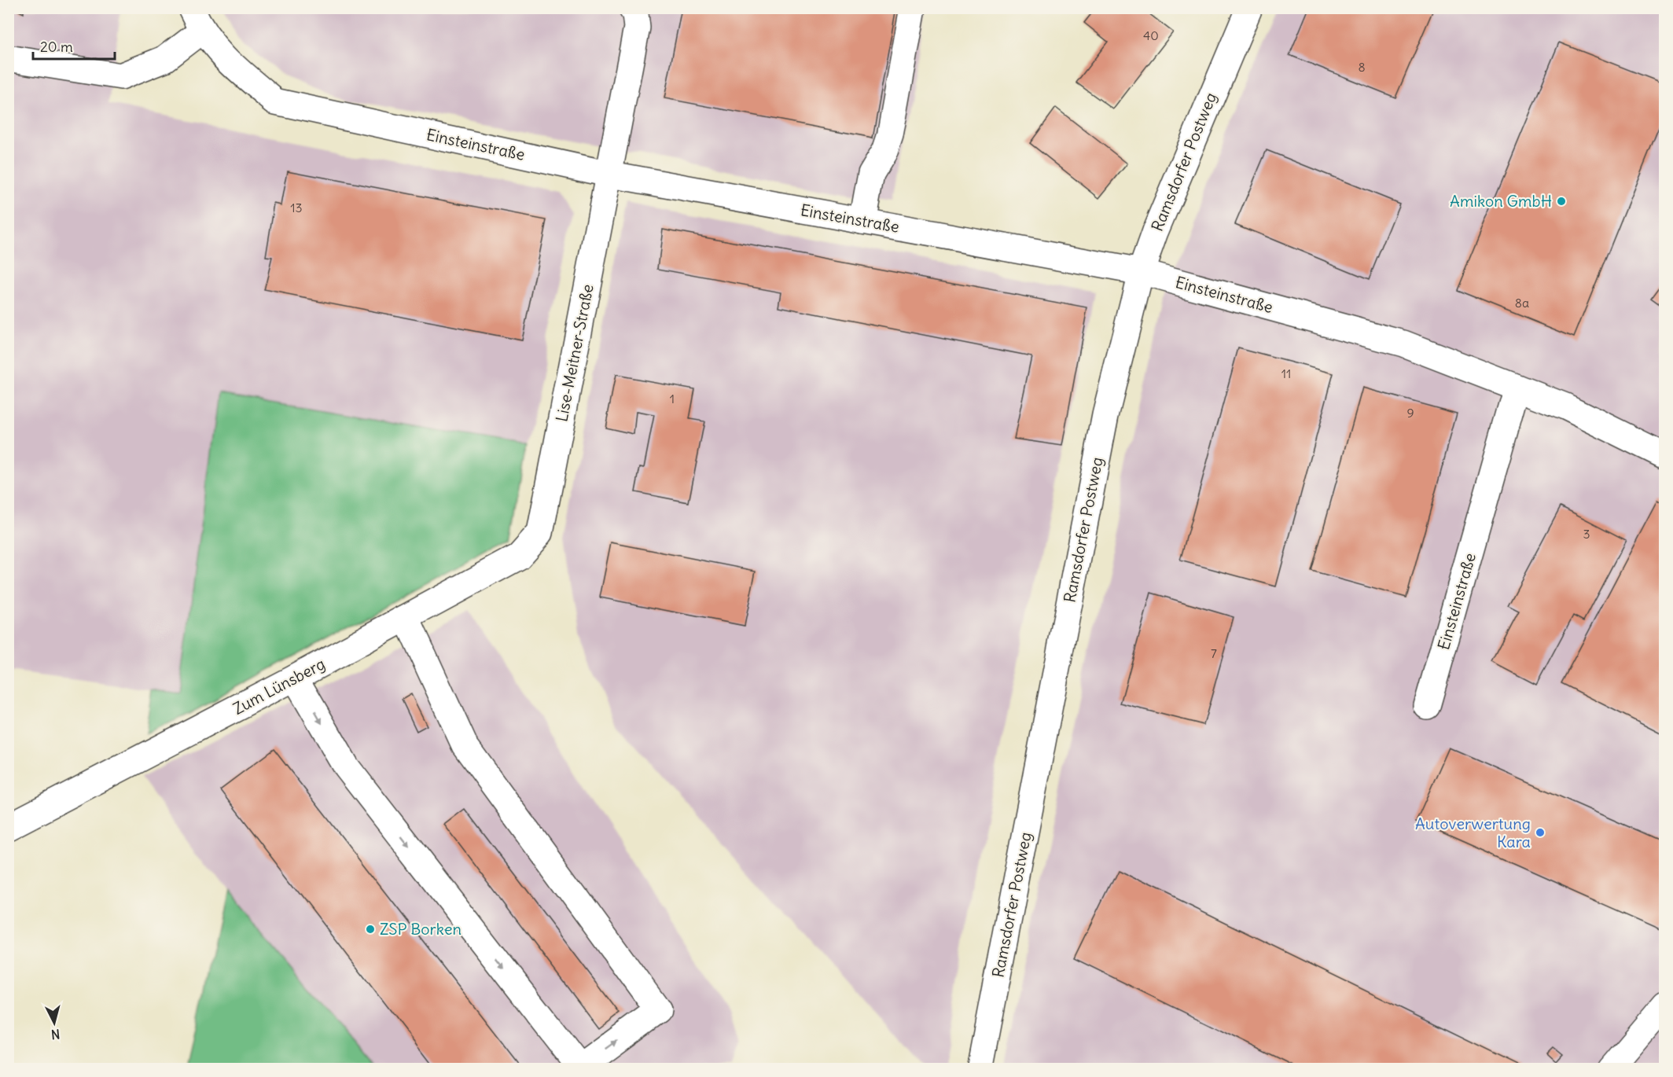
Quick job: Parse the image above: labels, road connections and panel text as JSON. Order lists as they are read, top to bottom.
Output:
{
  "streets": {
    "street": [
      "Einsteinstraße",
      "Ramsdorfer Postweg",
      "Lise-Meitner-Straße",
      "Zum Lünsberg"
    ]
  },
  "crossings": [
    ["Einsteinstraße", "Ramsdorfer Postweg"],
    ["Einsteinstraße", "Lise-Meitner-Straße"],
    ["Lise-Meitner-Straße", "Zum Lünsberg"]
  ],
  "places": ["Amikon GmbH", "Autoverwertung Kara", "ZSP Borken"],
  "house_numbers": [
    "40",
    "8",
    "13",
    "8a",
    "11",
    "1",
    "9",
    "3",
    "7"
  ],
  "scale_bar": "20 m",
  "north": "bottom"
}
